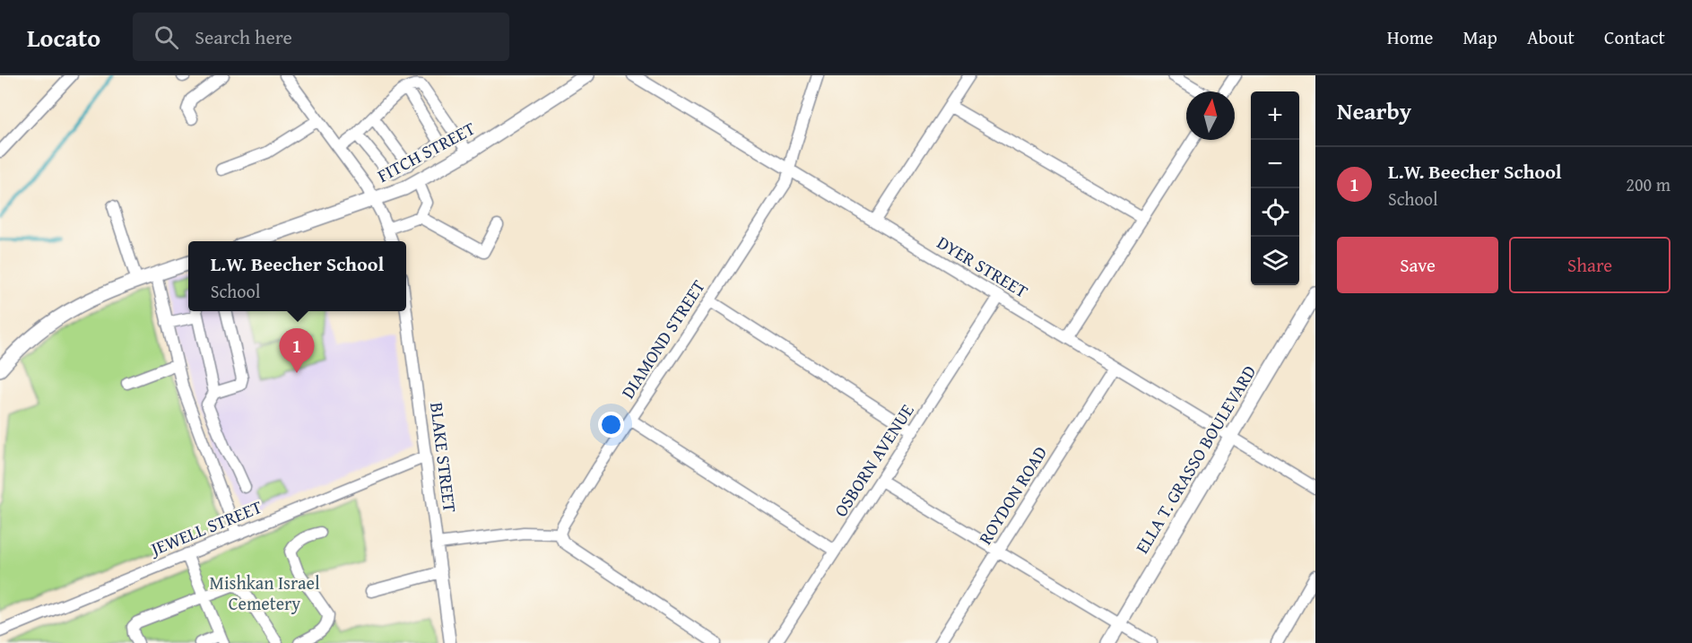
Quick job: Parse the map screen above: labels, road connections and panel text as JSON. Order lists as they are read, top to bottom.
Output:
{
  "streets": {
    "main road": ["FITCH STREET", "ELLA T. GRASSO BOULEVARD"],
    "street": [
      "DYER STREET",
      "DIAMOND STREET",
      "BLAKE STREET",
      "OSBORN AVENUE",
      "ROYDON ROAD",
      "JEWELL STREET"
    ]
  },
  "crossings": [
    ["DYER STREET", "DIAMOND STREET"],
    ["DYER STREET", "ELLA T. GRASSO BOULEVARD"],
    ["DYER STREET", "OSBORN AVENUE"],
    ["DYER STREET", "ROYDON ROAD"],
    ["BLAKE STREET", "JEWELL STREET"]
  ],
  "parks": ["Mishkan Israel Cemetery"],
  "north": "top",
  "page": {
    "header": "Locato",
    "search": "Search here",
    "nav": [
      "Home",
      "Map",
      "About",
      "Contact"
    ],
    "heading": "Nearby",
    "map_buttons": ["+", "−"],
    "list": [
      {
        "mark": "1",
        "name": "L.W. Beecher School",
        "note": "School",
        "value": "200 m"
      }
    ],
    "buttons": ["Save", "Share"],
    "popup": ["L.W. Beecher School", "School"],
    "pins": "1"
  }
}
